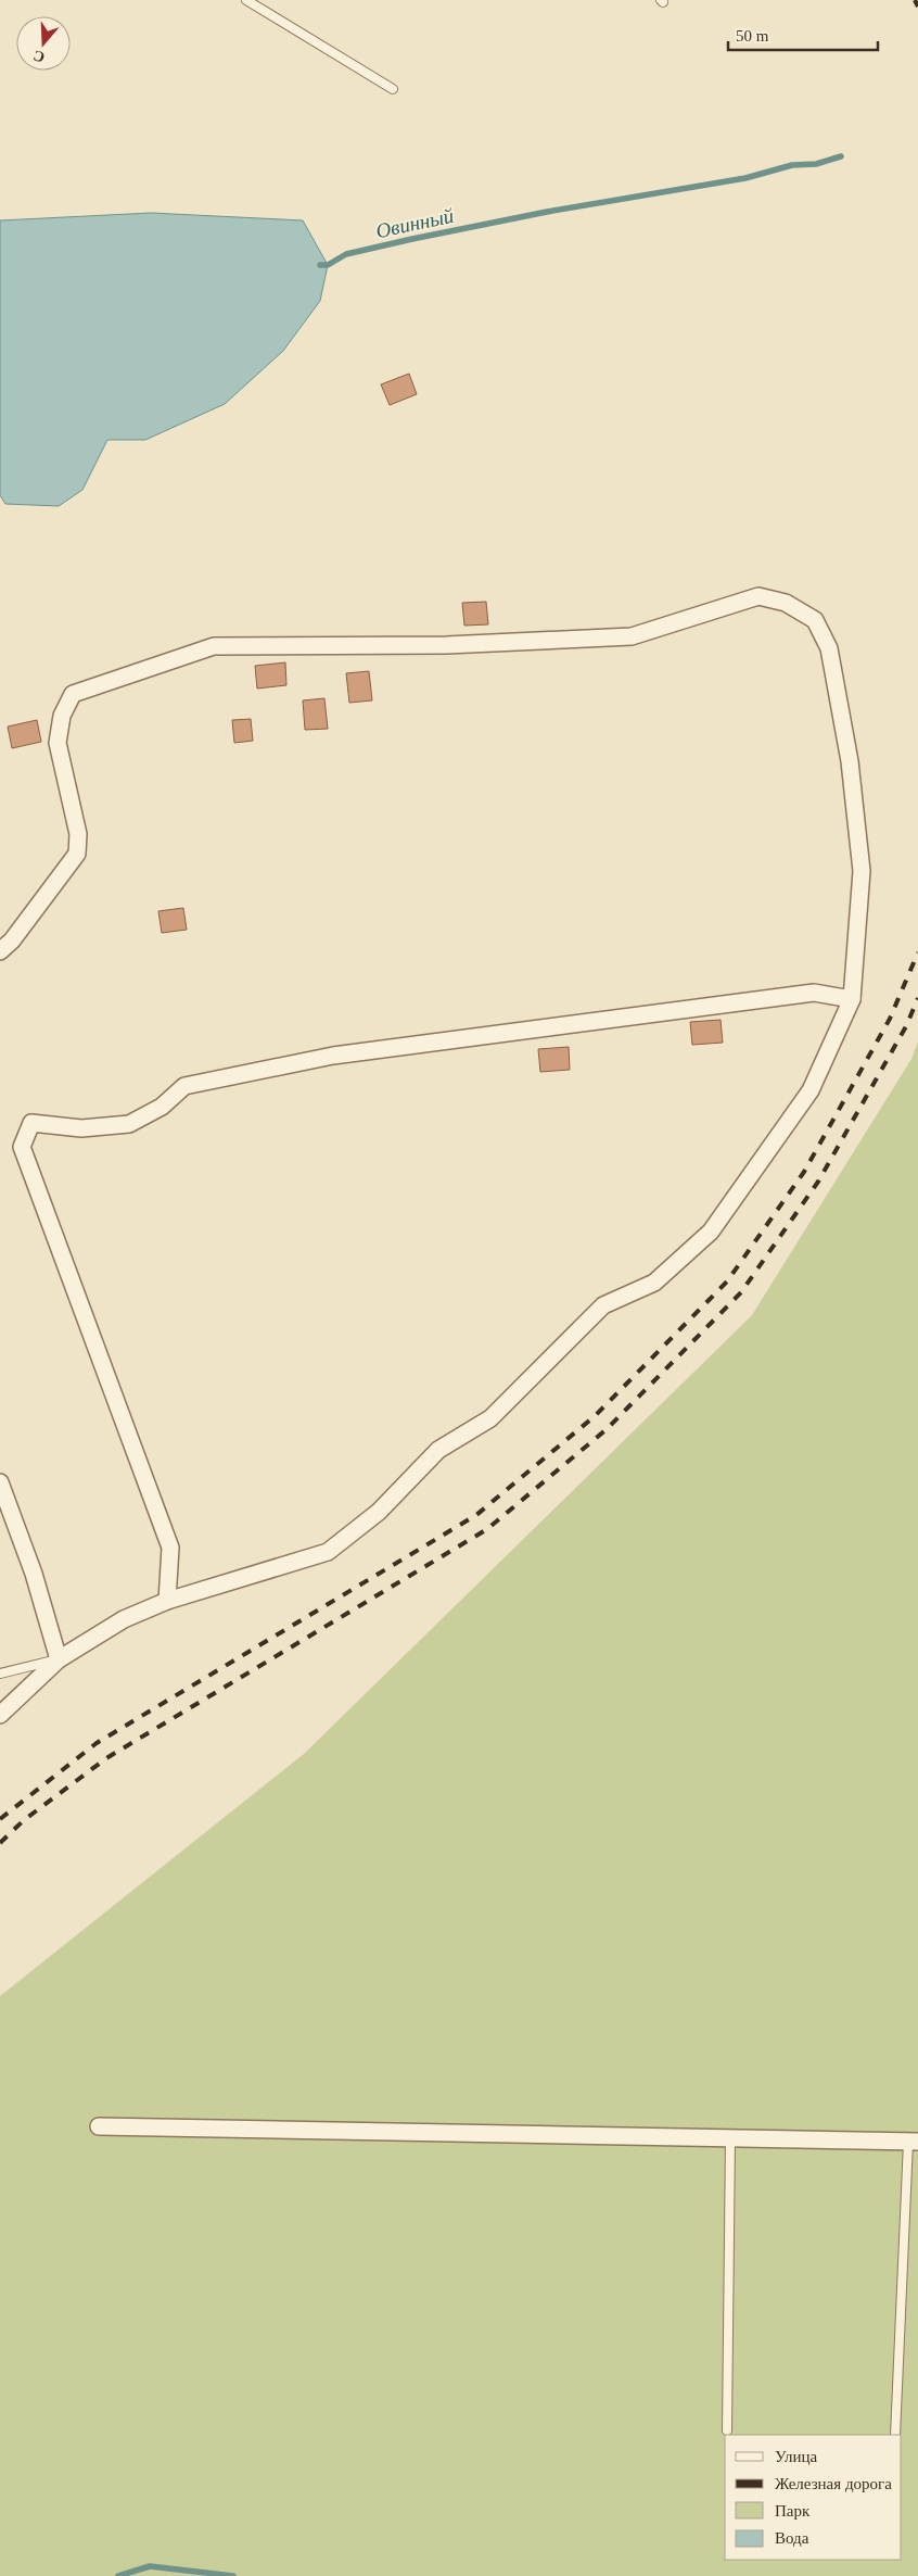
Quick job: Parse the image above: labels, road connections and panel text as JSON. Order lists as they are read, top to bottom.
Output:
{
  "water": ["Овинный"],
  "legend": [
    "Улица",
    "Железная дорога",
    "Парк",
    "Вода"
  ],
  "scale_bar": "50 m",
  "north": "bottom"
}
